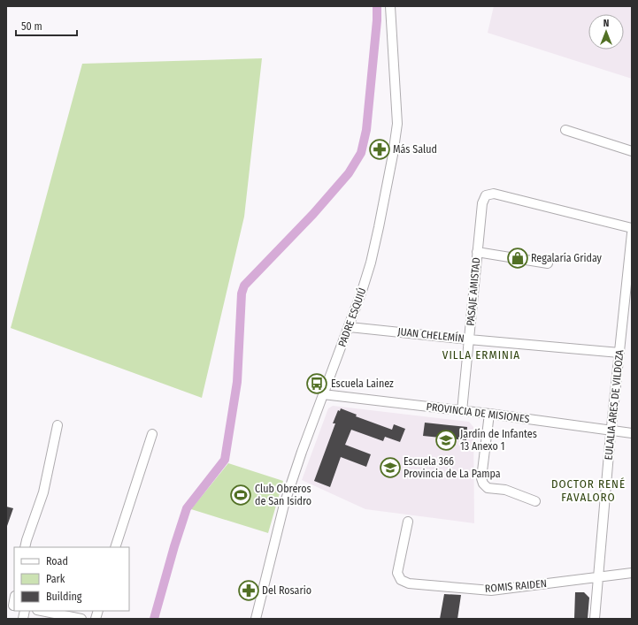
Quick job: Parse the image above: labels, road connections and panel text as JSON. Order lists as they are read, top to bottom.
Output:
{
  "streets": {
    "street": [
      "PASAJE AMISTAD",
      "PADRE ESQUIÚ",
      "JUAN CHELEMÍN",
      "EULALIA ARES DE VILDOZA",
      "PROVINCIA DE MISIONES",
      "ROMIS RAIDEN"
    ]
  },
  "crossings": [
    ["PASAJE AMISTAD", "JUAN CHELEMÍN"],
    ["PASAJE AMISTAD", "PROVINCIA DE MISIONES"],
    ["PADRE ESQUIÚ", "JUAN CHELEMÍN"],
    ["PADRE ESQUIÚ", "PROVINCIA DE MISIONES"],
    ["JUAN CHELEMÍN", "EULALIA ARES DE VILDOZA"],
    ["EULALIA ARES DE VILDOZA", "PROVINCIA DE MISIONES"],
    ["EULALIA ARES DE VILDOZA", "ROMIS RAIDEN"]
  ],
  "districts": ["VILLA ERMINIA", "DOCTOR RENÉ FAVALORO"],
  "places": {
    "pharmacy": ["Más Salud", "Del Rosario"],
    "shop": ["Regalaría Griday"],
    "bus stop": ["Escuela Lainez"],
    "school or university": ["Jardín de Infantes 13 Anexo 1", "Escuela 366 Provincia de La Pampa"],
    "sports": ["Club Obreros de San Isidro"]
  },
  "legend": ["Road", "Park", "Building"],
  "scale_bar": "50 m",
  "north": "top"
}
